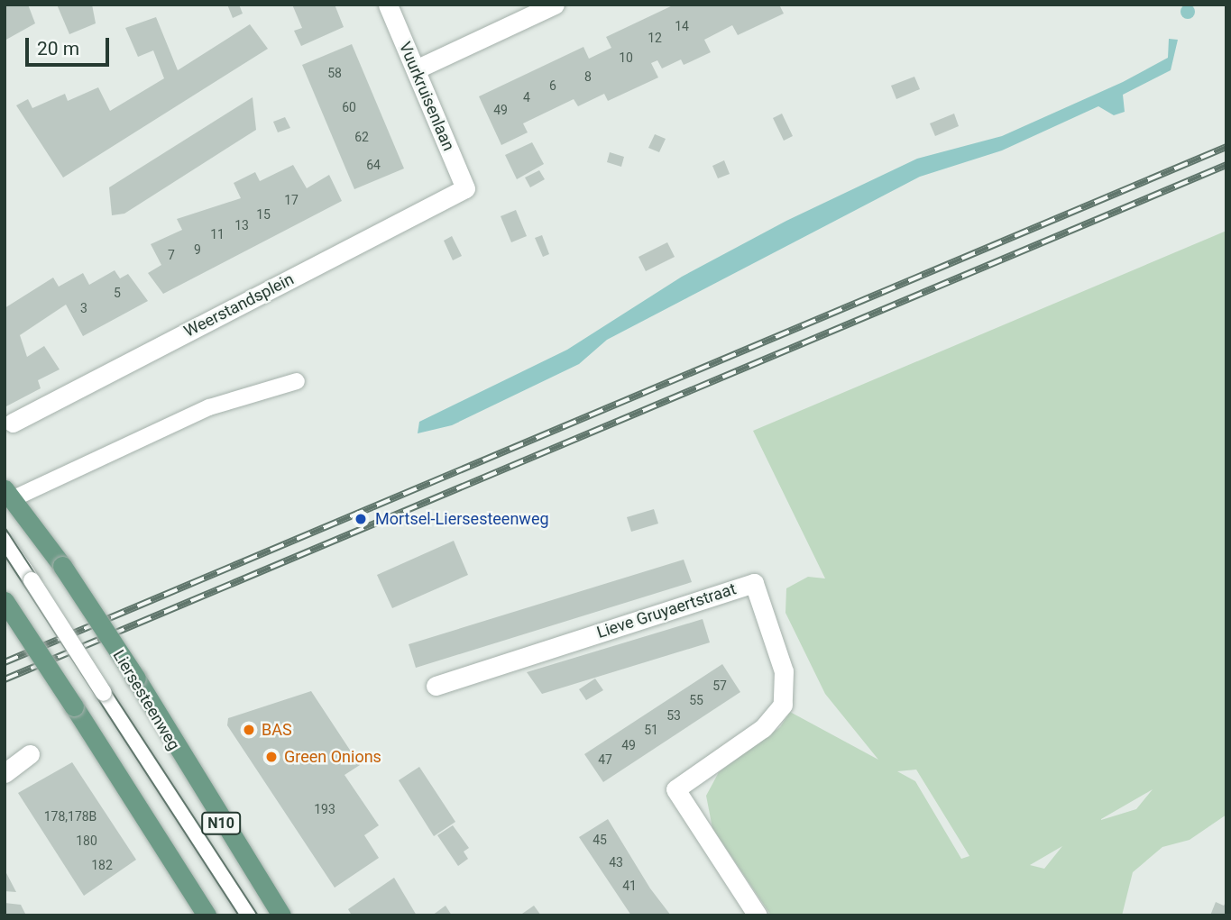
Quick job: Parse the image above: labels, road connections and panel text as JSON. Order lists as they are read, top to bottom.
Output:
{
  "streets": {
    "main road": ["Liersesteenweg", "N10"],
    "street": ["Vuurkruisenlaan", "Weerstandsplein", "Lieve Gruyaertstraat"]
  },
  "crossings": [
    ["Vuurkruisenlaan", "Weerstandsplein"]
  ],
  "places": ["Mortsel-Liersesteenweg", "BAS", "Green Onions"],
  "house_numbers": [
    "14",
    "12",
    "10",
    "58",
    "8",
    "6",
    "4",
    "60",
    "49",
    "62",
    "64",
    "17",
    "15",
    "13",
    "11",
    "9",
    "7",
    "5",
    "3",
    "57",
    "55",
    "53",
    "51",
    "49",
    "47",
    "193",
    "178,178B",
    "45",
    "180",
    "43",
    "182",
    "41"
  ],
  "scale_bar": "20 m"
}
